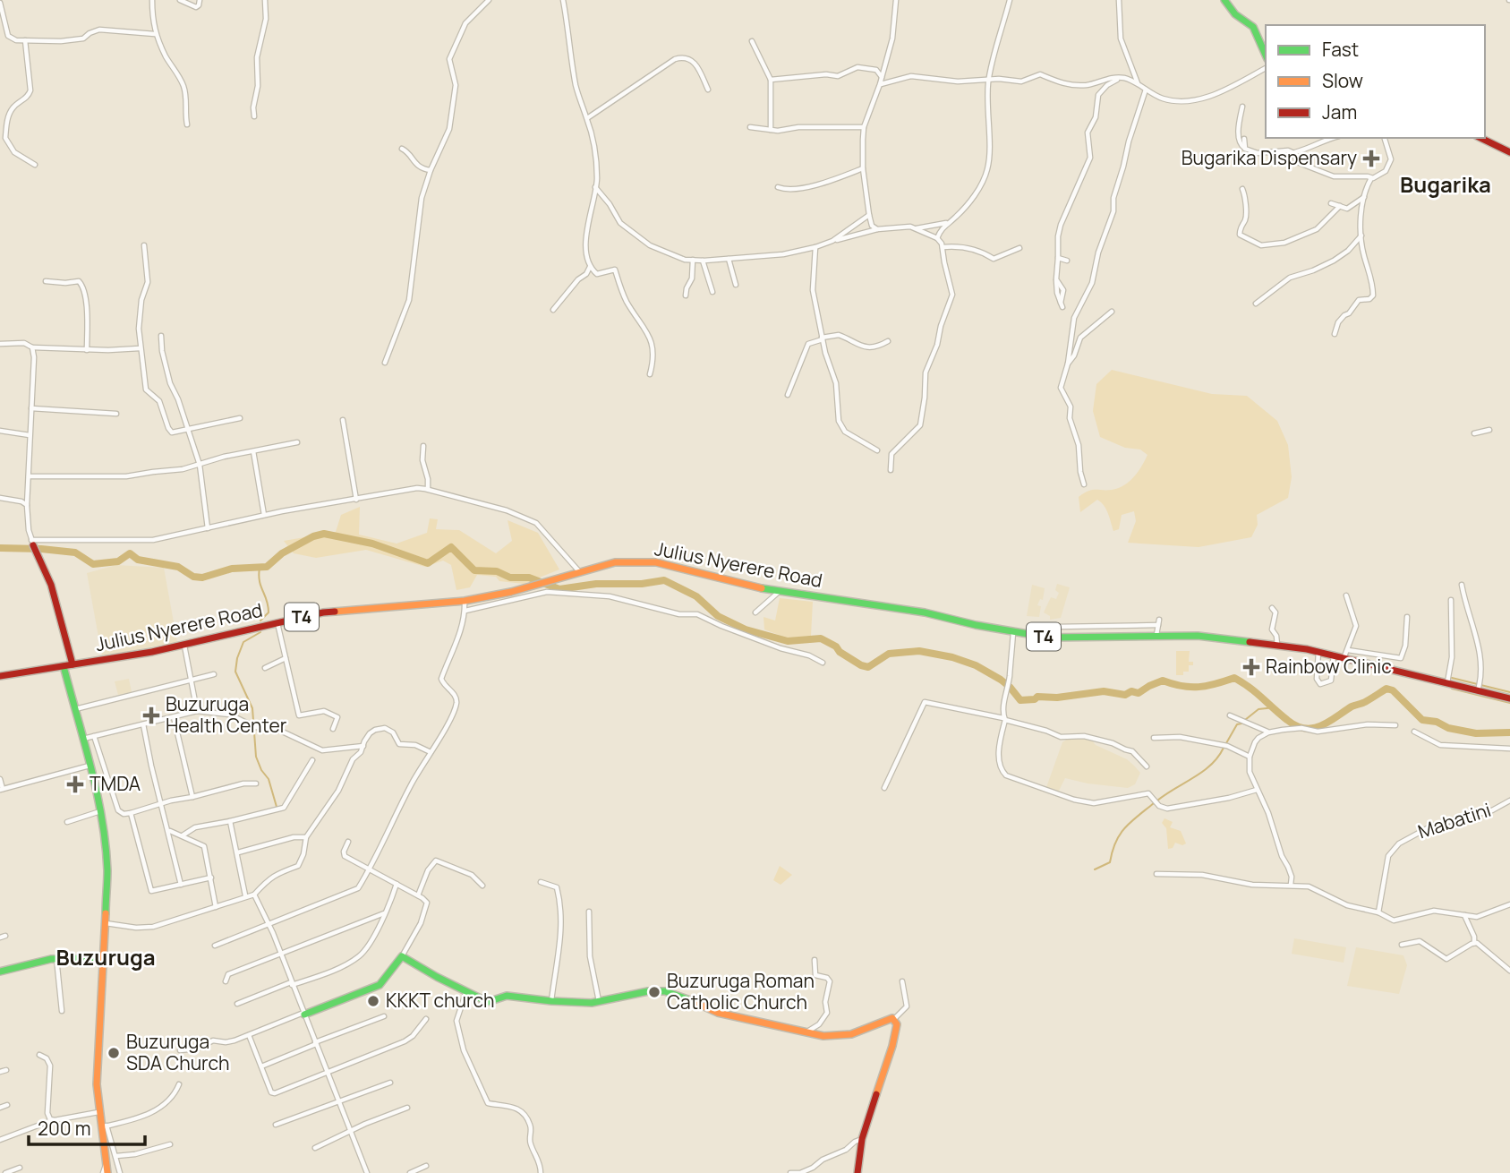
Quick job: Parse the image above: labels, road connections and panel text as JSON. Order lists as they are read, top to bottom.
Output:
{
  "streets": {
    "main road": ["Julius Nyerere Road", "T4"],
    "street": ["Mabatini"]
  },
  "districts": ["Bugarika", "Buzuruga"],
  "places": {
    "health": [
      "Bugarika Dispensary",
      "Rainbow Clinic",
      "Buzuruga Health Center",
      "TMDA"
    ],
    "other": ["Buzuruga Roman Catholic Church", "KKKT church", "Buzuruga SDA Church"]
  },
  "legend": ["Fast", "Slow", "Jam"],
  "scale_bar": "200 m"
}
